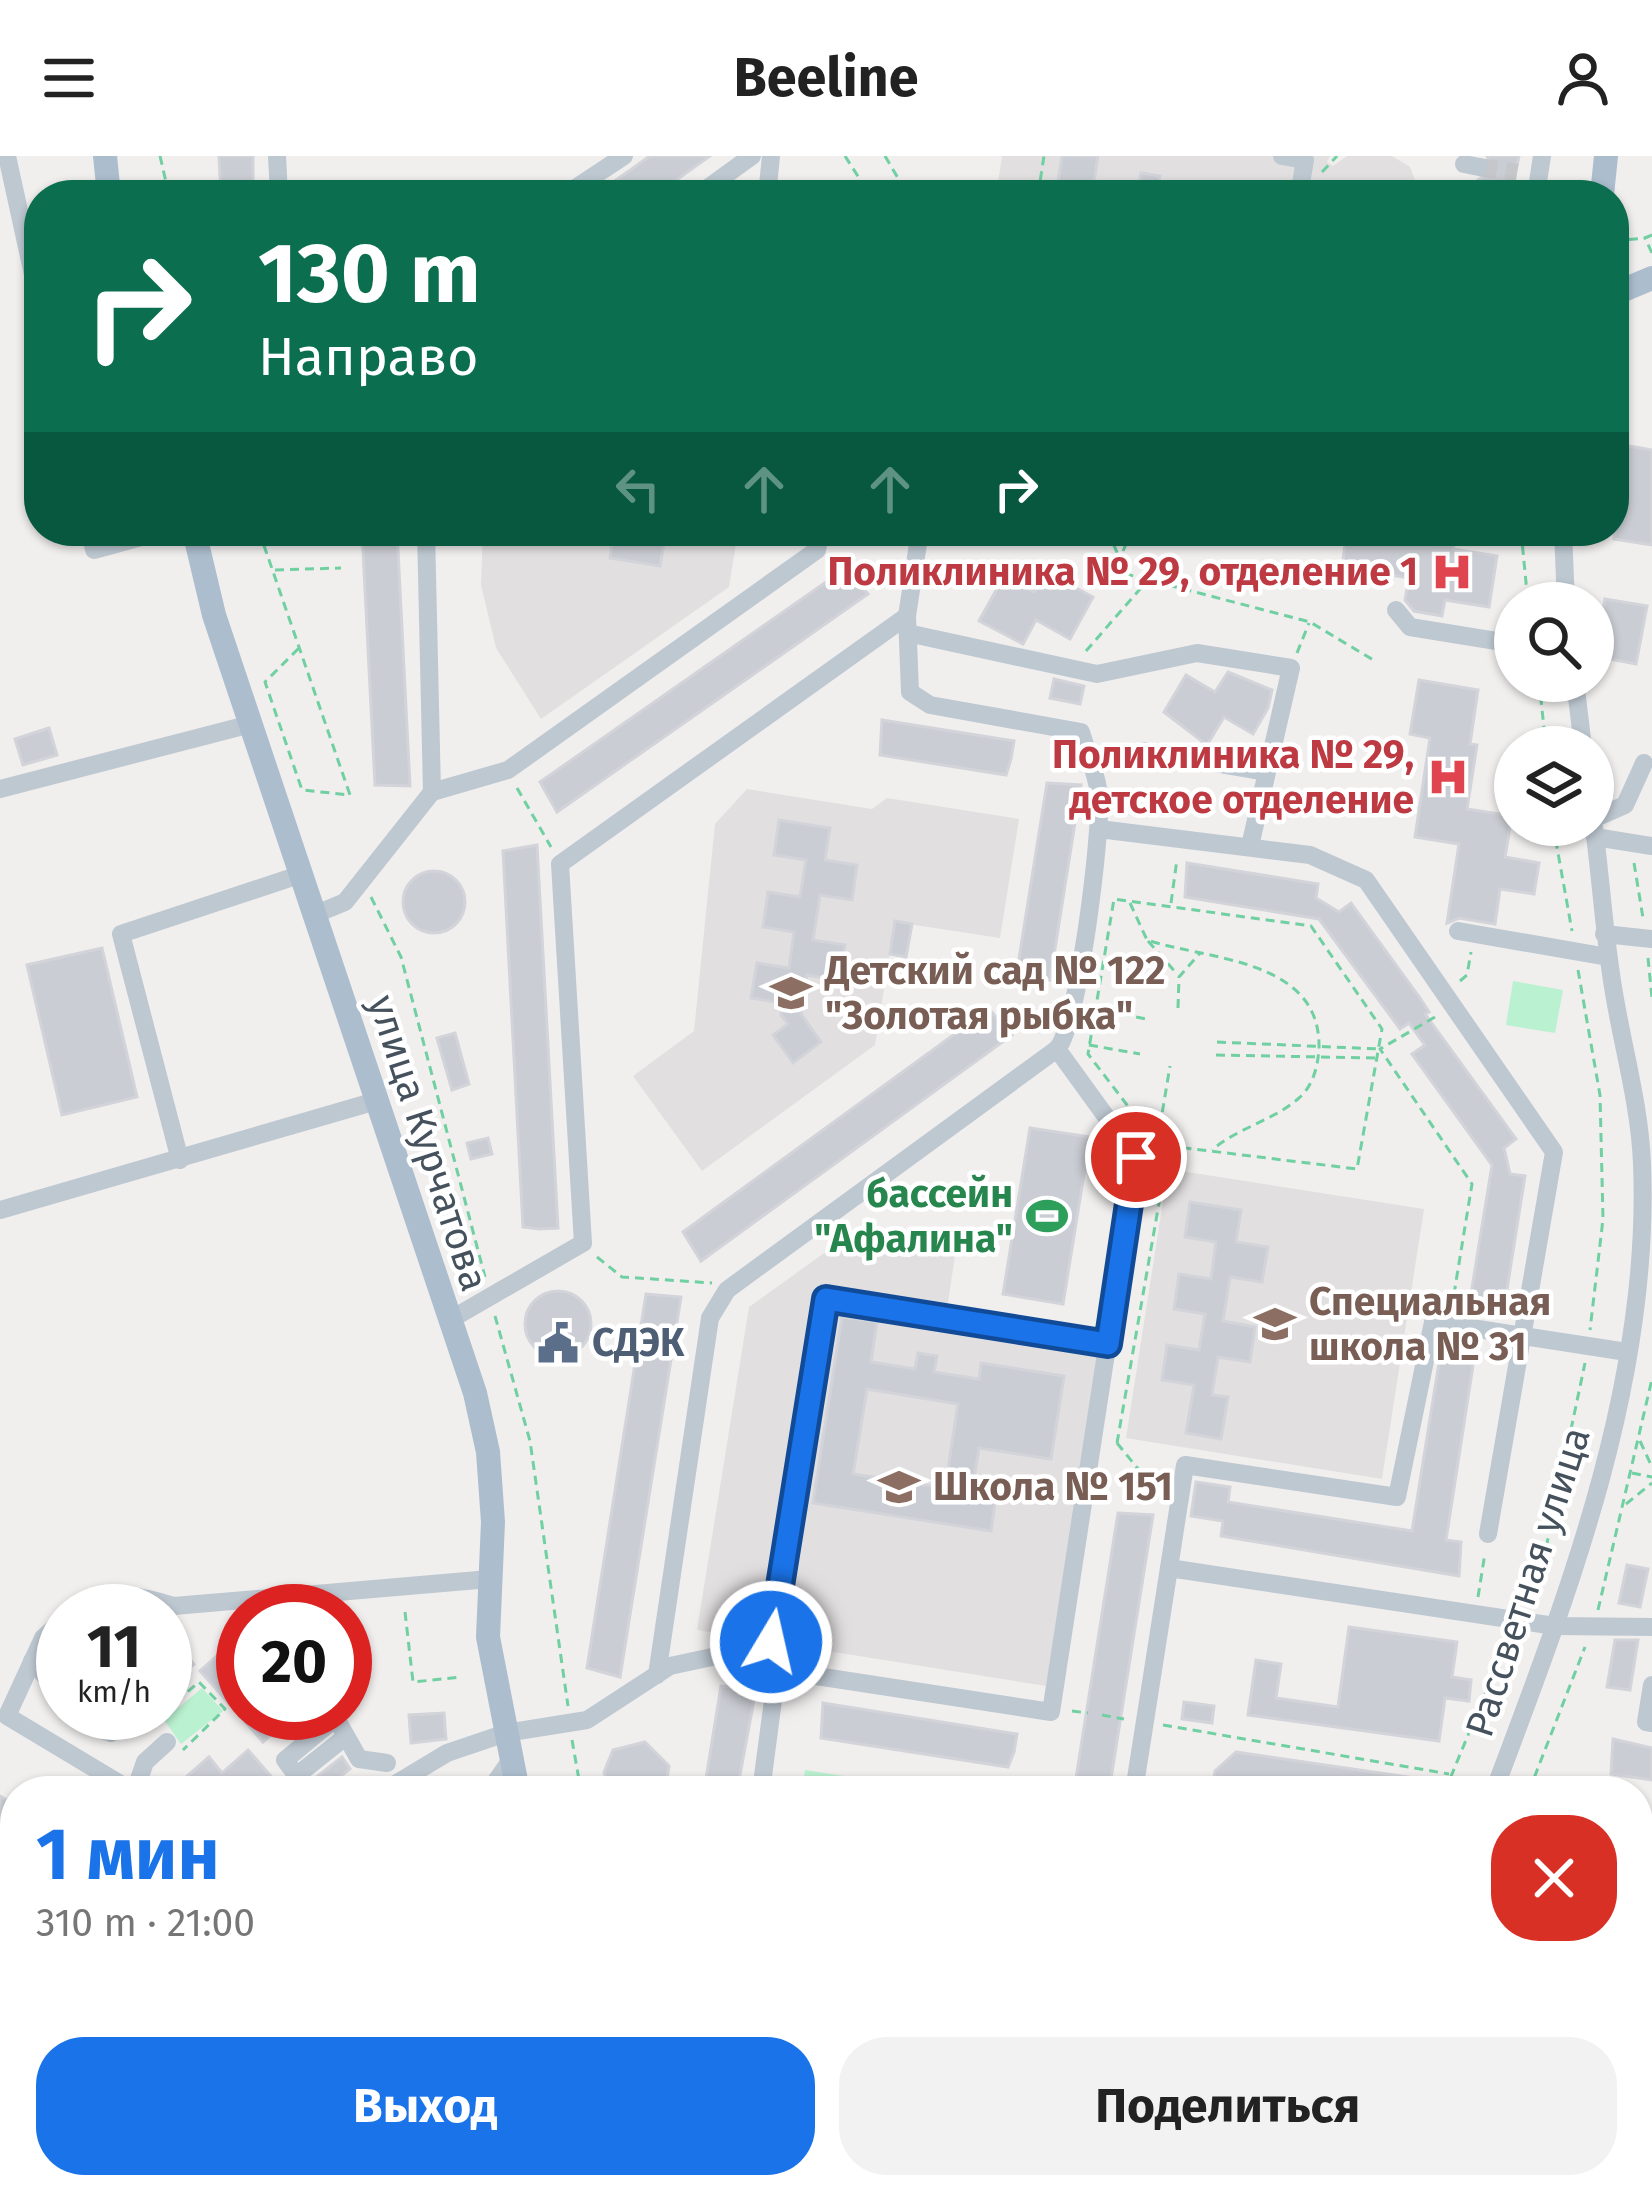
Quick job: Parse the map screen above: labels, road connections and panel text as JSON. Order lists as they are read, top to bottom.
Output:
{
  "streets": {
    "main road": ["улица Курчатова"],
    "street": ["Рассветная улица"]
  },
  "places": {
    "hospital": ["Поликлиника № 29, отделение 1", "Поликлиника № 29, детское отделение"],
    "school or university": ["Детский сад № 122 \"Золотая рыбка\"", "Специальная школа № 31", "Школа № 151"],
    "sports": ["бассейн \"Афалина\""],
    "public building": ["СДЭК"]
  },
  "page": {
    "header": "Beeline",
    "turn": ["130 m", "Направо"],
    "speed": "11 km/h",
    "limit": "20",
    "heading": ["1 мин", "310 m · 21:00"],
    "buttons": ["Выход", "Поделиться"]
  }
}
